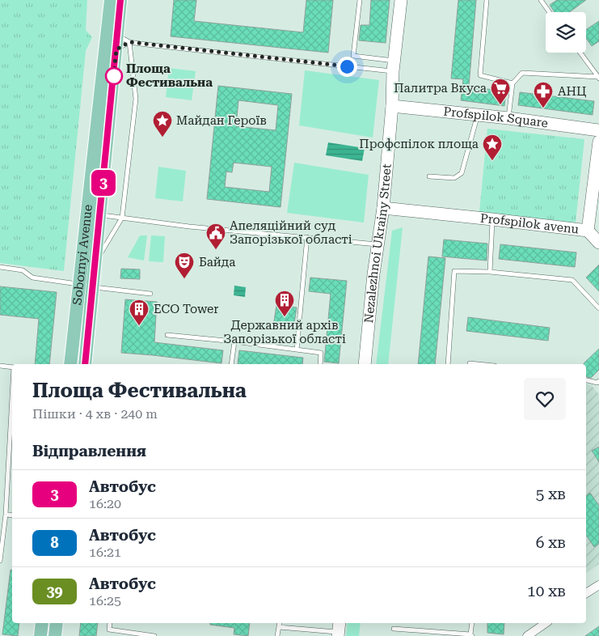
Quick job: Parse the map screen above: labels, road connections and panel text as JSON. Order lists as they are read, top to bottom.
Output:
{
  "streets": {
    "main road": ["Sobornyi Avenue"],
    "street": ["Profspilok Square", "Profspilok avenu", "Nezalezhnoi Ukrainy Street"]
  },
  "crossings": [
    ["Profspilok Square", "Nezalezhnoi Ukrainy Street"],
    ["Profspilok avenu", "Nezalezhnoi Ukrainy Street"]
  ],
  "places": {
    "other": ["Площа Фестивальна"],
    "supermarket": ["Палитра Вкуса"],
    "pharmacy": ["АНЦ"],
    "place": ["Майдан Героїв", "Профспілок площа"],
    "public building": ["Апеляційний суд Запорізької області"],
    "theatre": ["Байда"],
    "building": ["Державний архів Запорізької області", "ECO Tower"]
  },
  "lines": ["bus line 3"],
  "page": {
    "on_map": "3",
    "heading": [
      ["Площа Фестивальна", "Пішки · 4 хв · 240 m"],
      "Відправлення"
    ],
    "list": [
      {
        "mark": "3",
        "name": "Автобус",
        "note": "16:20",
        "value": "5 хв"
      },
      {
        "mark": "8",
        "name": "Автобус",
        "note": "16:21",
        "value": "6 хв"
      },
      {
        "mark": "39",
        "name": "Автобус",
        "note": "16:25",
        "value": "10 хв"
      }
    ]
  }
}
